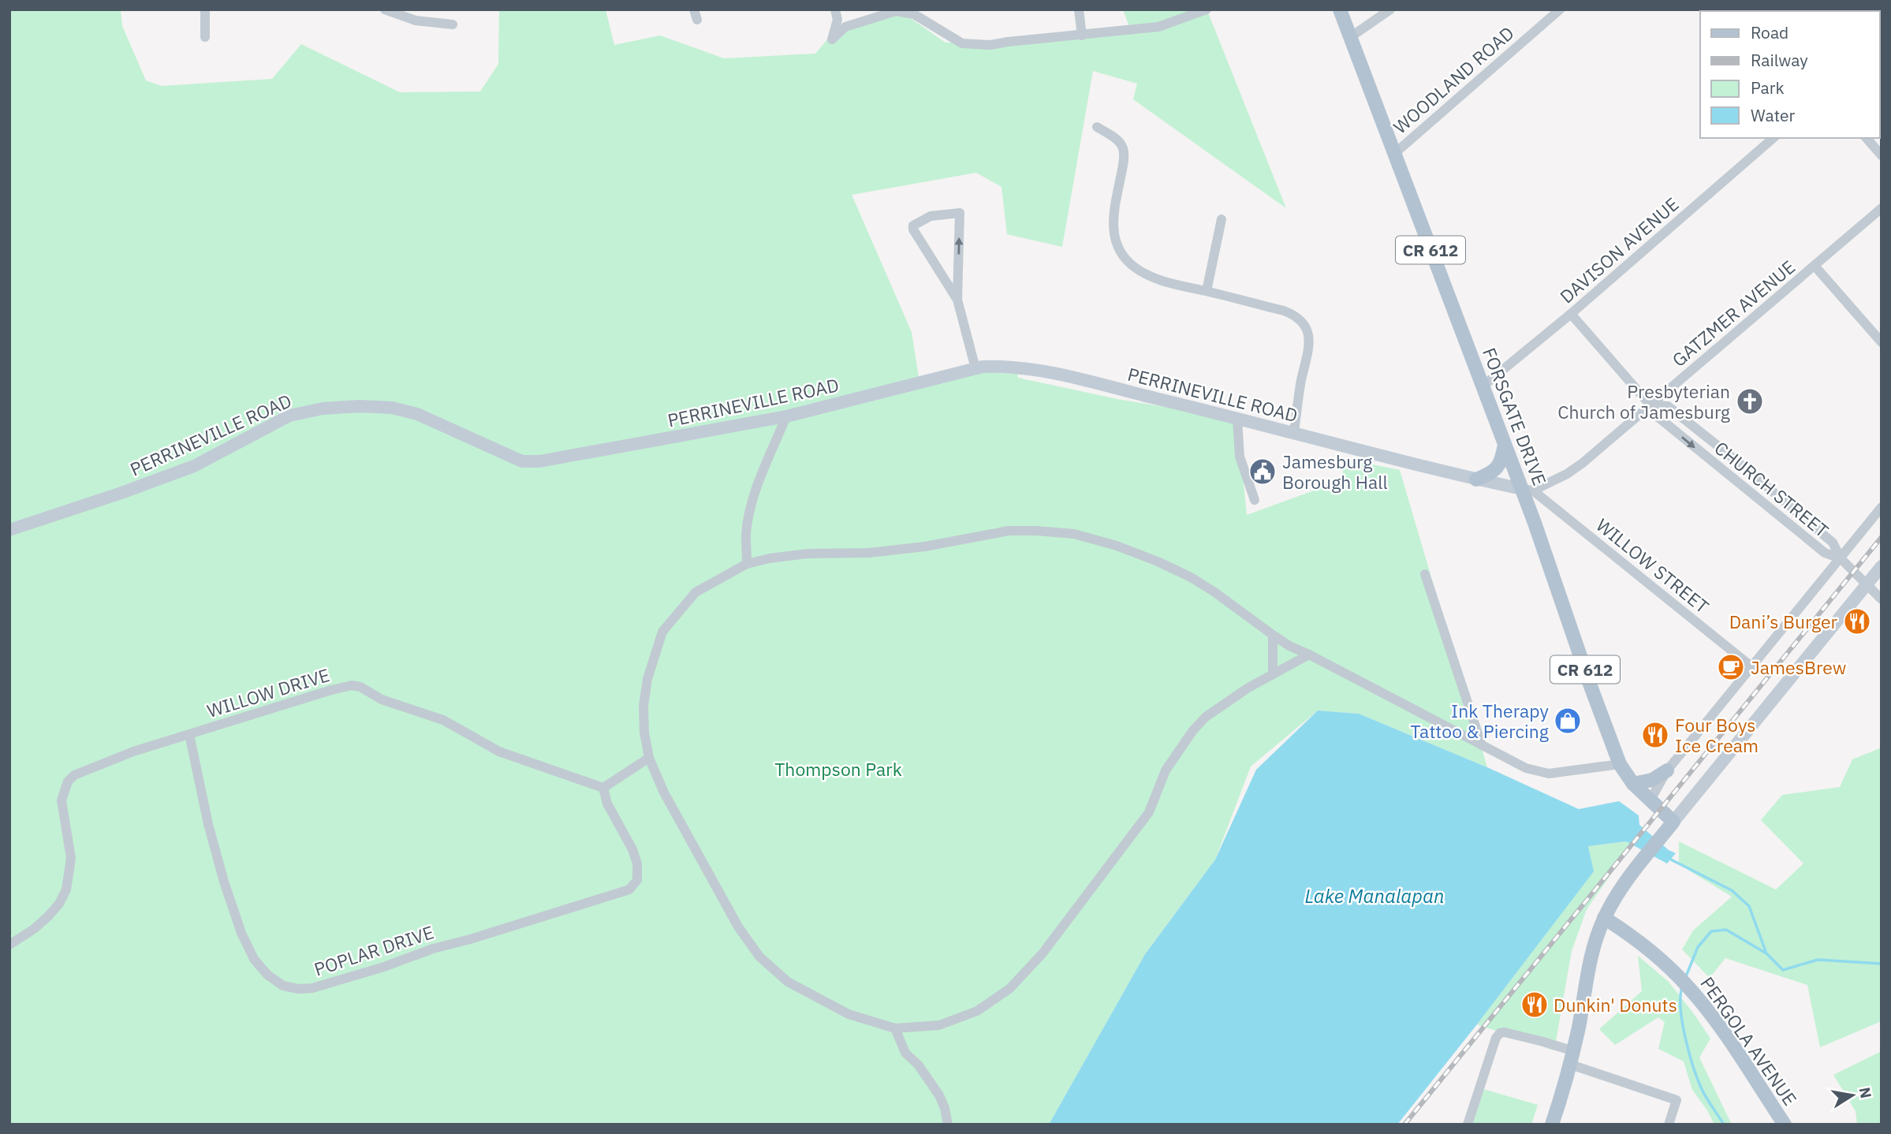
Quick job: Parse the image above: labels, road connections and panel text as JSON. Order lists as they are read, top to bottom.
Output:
{
  "streets": {
    "main road": ["CR 612", "FORSGATE DRIVE", "PERGOLA AVENUE"],
    "street": [
      "WOODLAND ROAD",
      "DAVISON AVENUE",
      "GATZMER AVENUE",
      "PERRINEVILLE ROAD",
      "CHURCH STREET",
      "WILLOW STREET",
      "WILLOW DRIVE",
      "POPLAR DRIVE"
    ]
  },
  "crossings": [
    ["WOODLAND ROAD", "FORSGATE DRIVE"],
    ["DAVISON AVENUE", "FORSGATE DRIVE"],
    ["GATZMER AVENUE", "PERRINEVILLE ROAD"],
    ["GATZMER AVENUE", "FORSGATE DRIVE"],
    ["GATZMER AVENUE", "CHURCH STREET"],
    ["GATZMER AVENUE", "WILLOW STREET"],
    ["PERRINEVILLE ROAD", "FORSGATE DRIVE"],
    ["PERRINEVILLE ROAD", "WILLOW STREET"],
    ["FORSGATE DRIVE", "WILLOW STREET"],
    ["WILLOW DRIVE", "POPLAR DRIVE"]
  ],
  "water": ["Lake Manalapan"],
  "parks": ["Thompson Park"],
  "places": {
    "church": ["Presbyterian Church of Jamesburg"],
    "public building": ["Jamesburg Borough Hall"],
    "restaurant": ["Dani’s Burger", "Four Boys Ice Cream", "Dunkin' Donuts"],
    "cafe": ["JamesBrew"],
    "shop": ["Ink Therapy Tattoo & Piercing"]
  },
  "legend": [
    "Road",
    "Railway",
    "Park",
    "Water"
  ],
  "north": "right"
}
